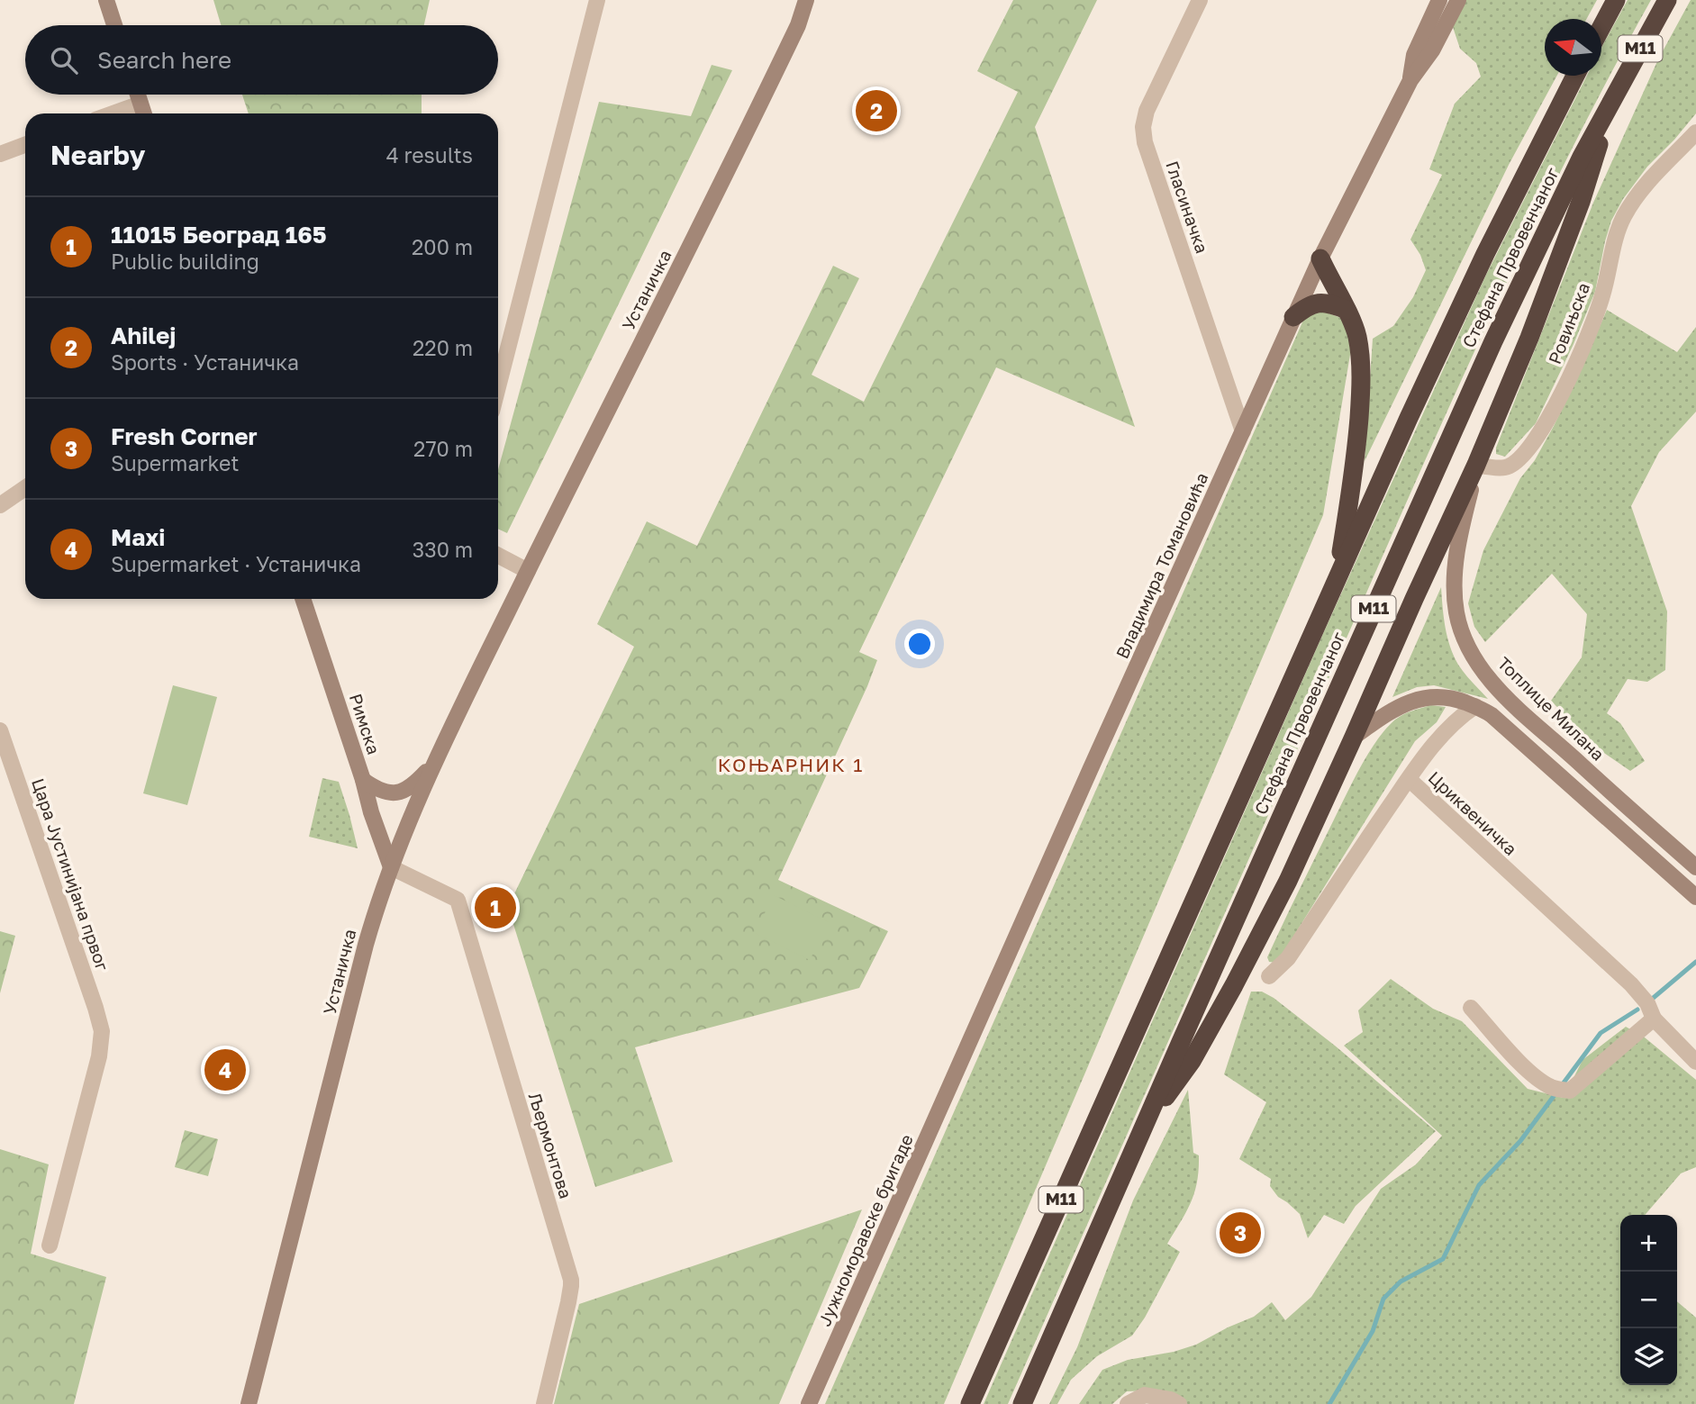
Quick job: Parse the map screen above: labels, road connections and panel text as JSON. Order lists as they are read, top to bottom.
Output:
{
  "streets": {
    "highway": ["M11", "Стефана Првовенчаног"],
    "main road": [
      "Устаничка",
      "Владимира Томановића",
      "Топлице Милана",
      "Римска",
      "Јужноморавске бригаде"
    ],
    "street": [
      "Гласиначка",
      "Ровињска",
      "Цриквеничка",
      "Цара Јустинијана првог",
      "Љермонтова"
    ]
  },
  "crossings": [
    ["Гласиначка", "Владимира Томановића"],
    ["Устаничка", "Римска"],
    ["Устаничка", "Љермонтова"],
    ["Ровињска", "Топлице Милана"],
    ["Владимира Томановића", "Јужноморавске бригаде"],
    ["Римска", "Љермонтова"]
  ],
  "districts": ["КОЊАРНИК 1"],
  "north": "left",
  "page": {
    "search": "Search here",
    "pins": [
      "2",
      "1",
      "4",
      "3"
    ],
    "heading": ["Nearby", "4 results"],
    "list": [
      {
        "mark": "1",
        "name": "11015 Београд 165",
        "note": "Public building",
        "value": "200 m"
      },
      {
        "mark": "2",
        "name": "Ahilej",
        "note": "Sports · Устаничка",
        "value": "220 m"
      },
      {
        "mark": "3",
        "name": "Fresh Corner",
        "note": "Supermarket",
        "value": "270 m"
      },
      {
        "mark": "4",
        "name": "Maxi",
        "note": "Supermarket · Устаничка",
        "value": "330 m"
      }
    ],
    "map_buttons": ["+", "−"]
  }
}
